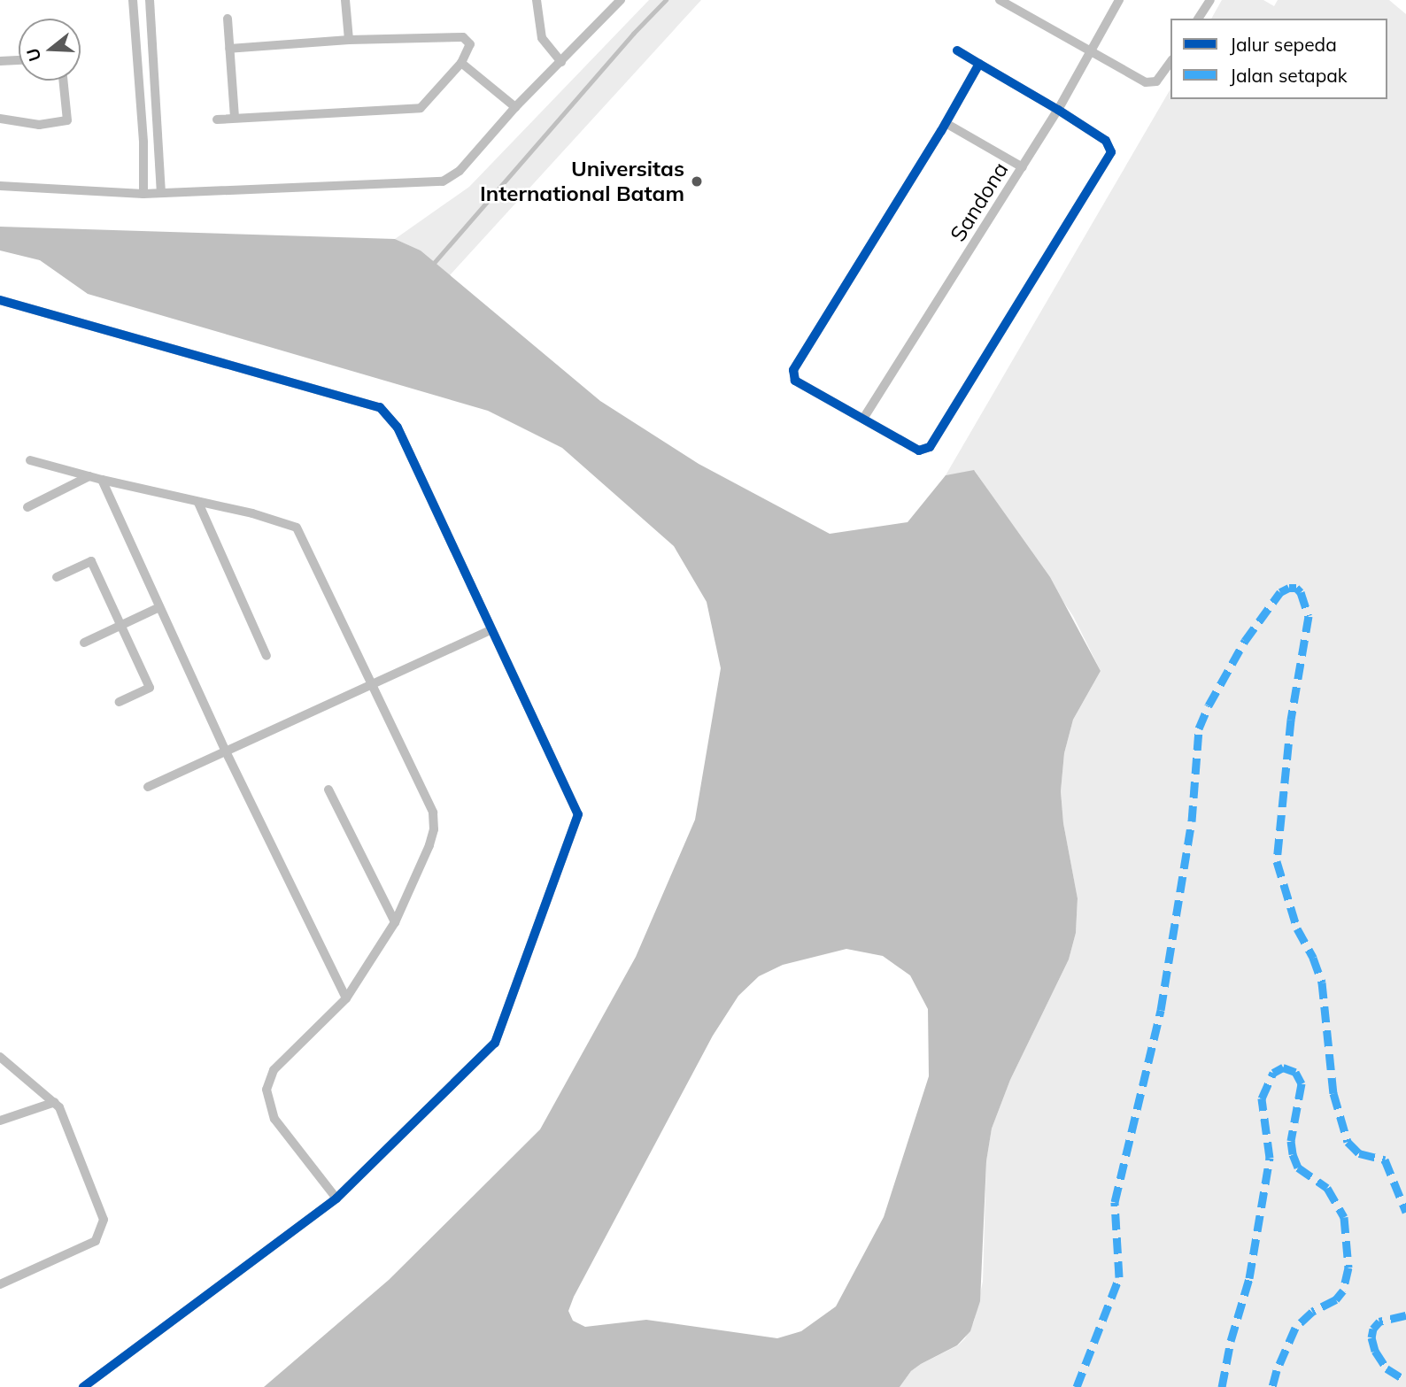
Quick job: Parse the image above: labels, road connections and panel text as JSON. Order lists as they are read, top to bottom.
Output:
{
  "streets": {
    "street": ["Sandona"]
  },
  "places": ["Universitas International Batam"],
  "legend": ["Jalur sepeda", "Jalan setapak"],
  "north": "left"
}
